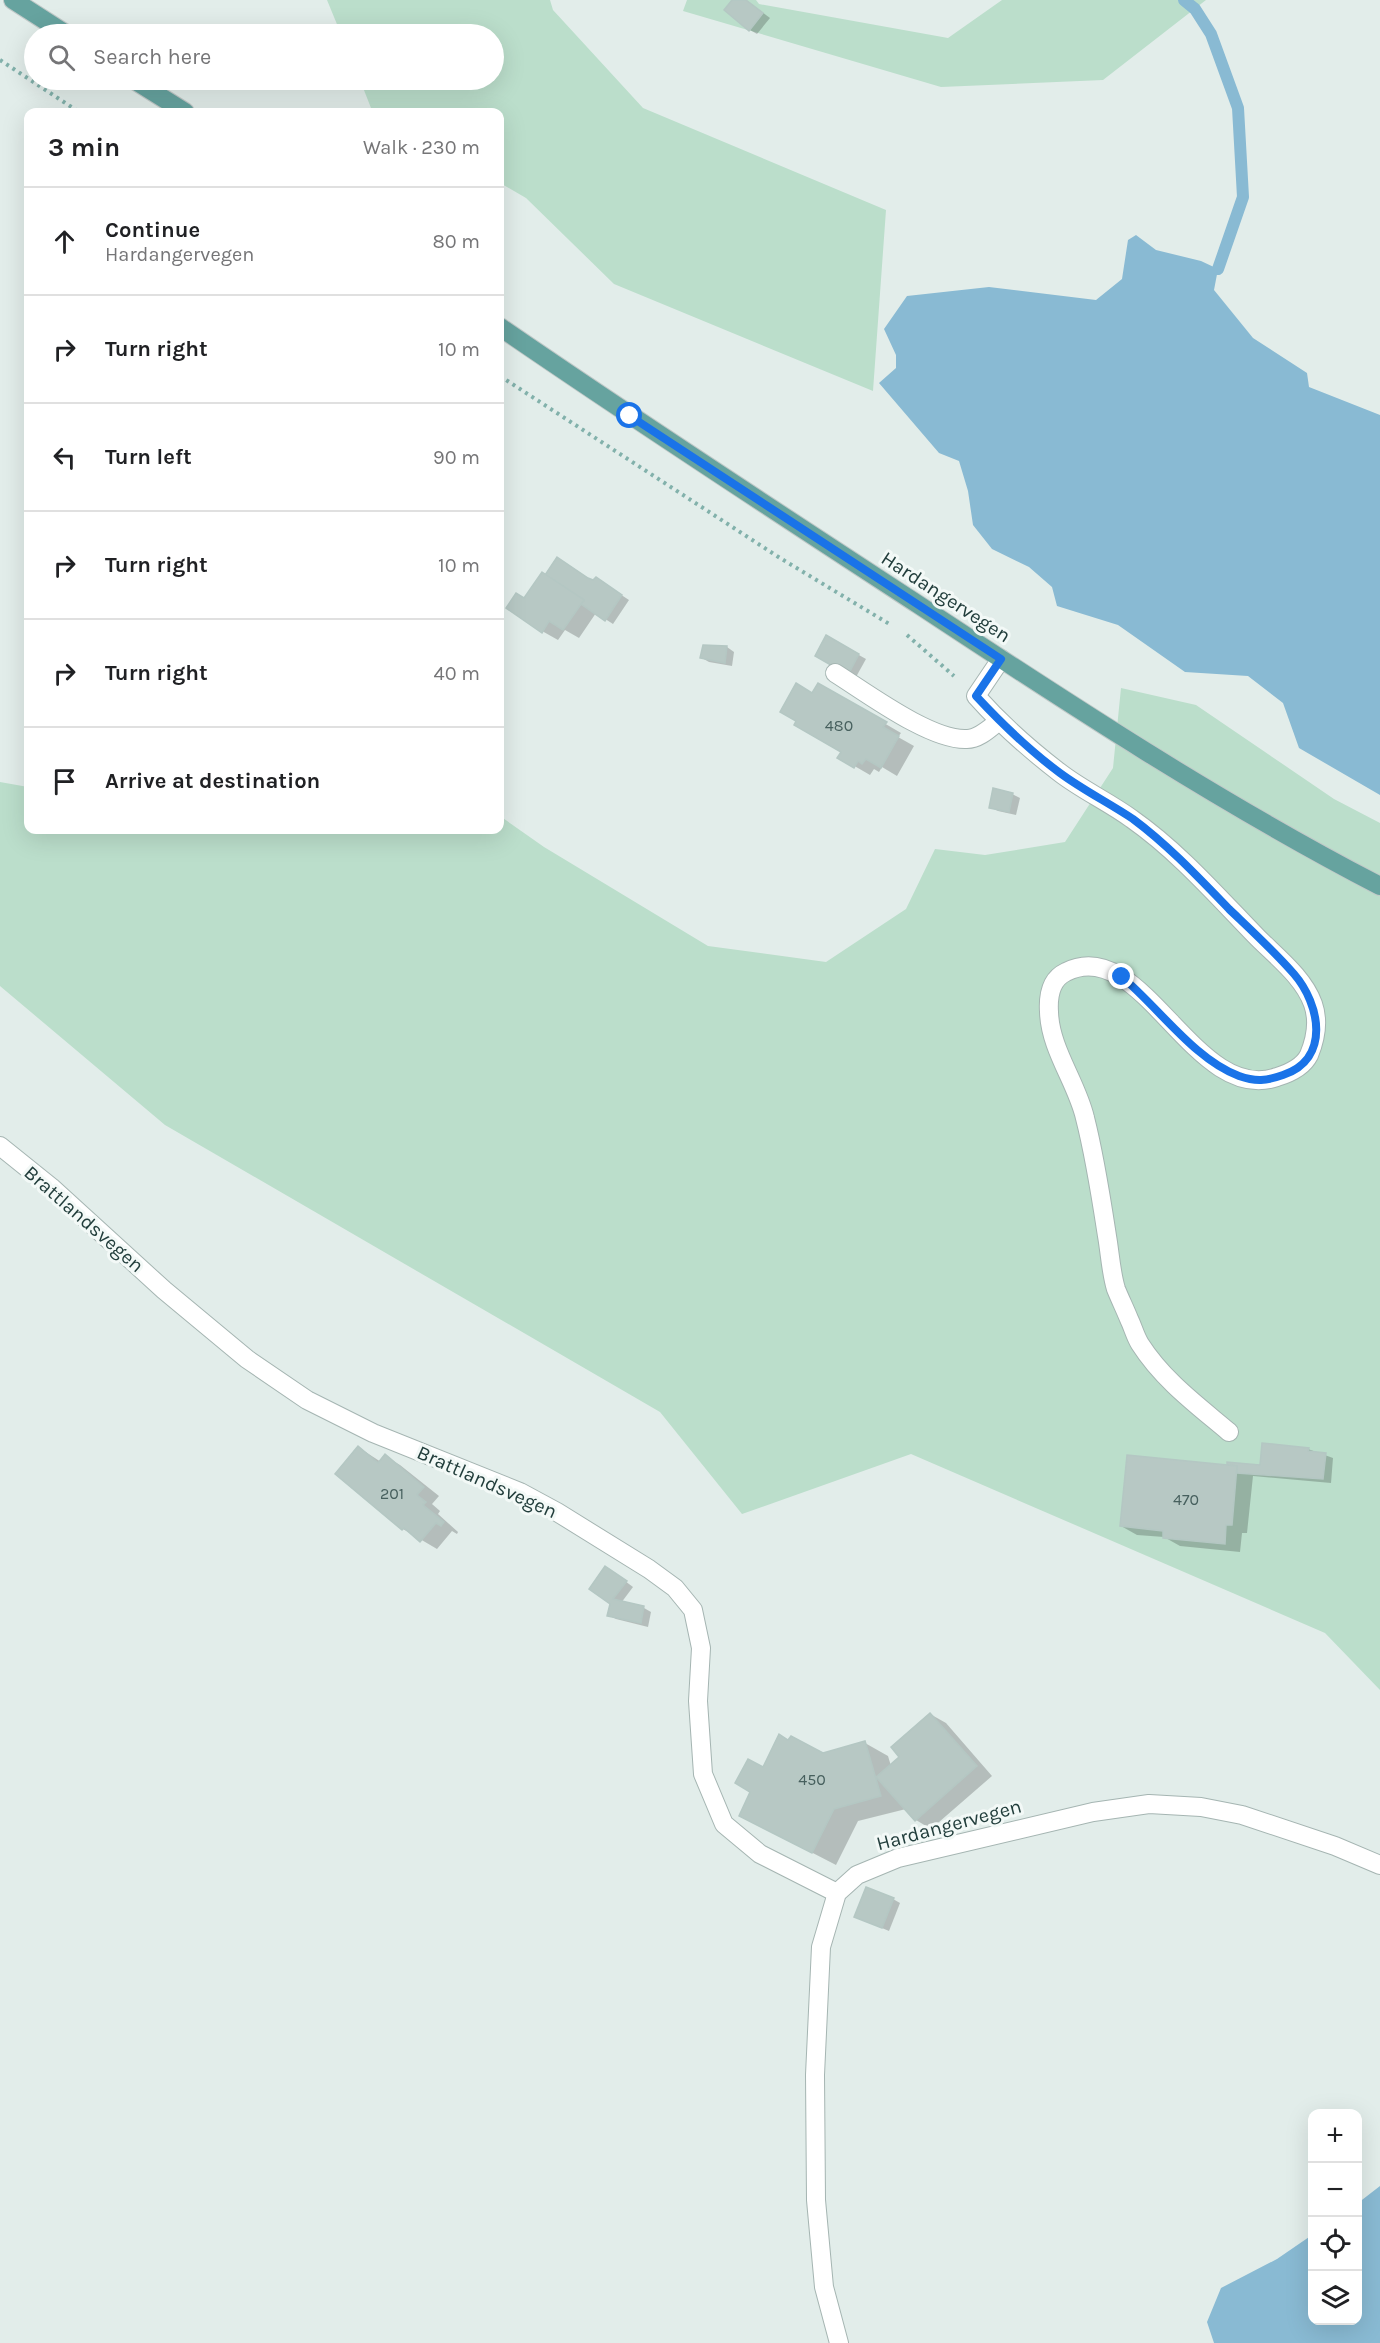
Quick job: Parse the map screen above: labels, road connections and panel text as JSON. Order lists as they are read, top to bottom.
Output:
{
  "streets": {
    "main road": ["Hardangervegen"],
    "street": ["Brattlandsvegen"]
  },
  "crossings": [
    ["Hardangervegen", "Brattlandsvegen"]
  ],
  "house_numbers": [
    "480",
    "201",
    "470",
    "450"
  ],
  "page": {
    "search": "Search here",
    "heading": ["3 min", "Walk · 230 m"],
    "list": [
      ["Continue", "Hardangervegen", "80 m"],
      ["Turn right", "10 m"],
      ["Turn left", "90 m"],
      ["Turn right", "10 m"],
      ["Turn right", "40 m"],
      "Arrive at destination"
    ],
    "map_buttons": ["+", "−"]
  }
}
